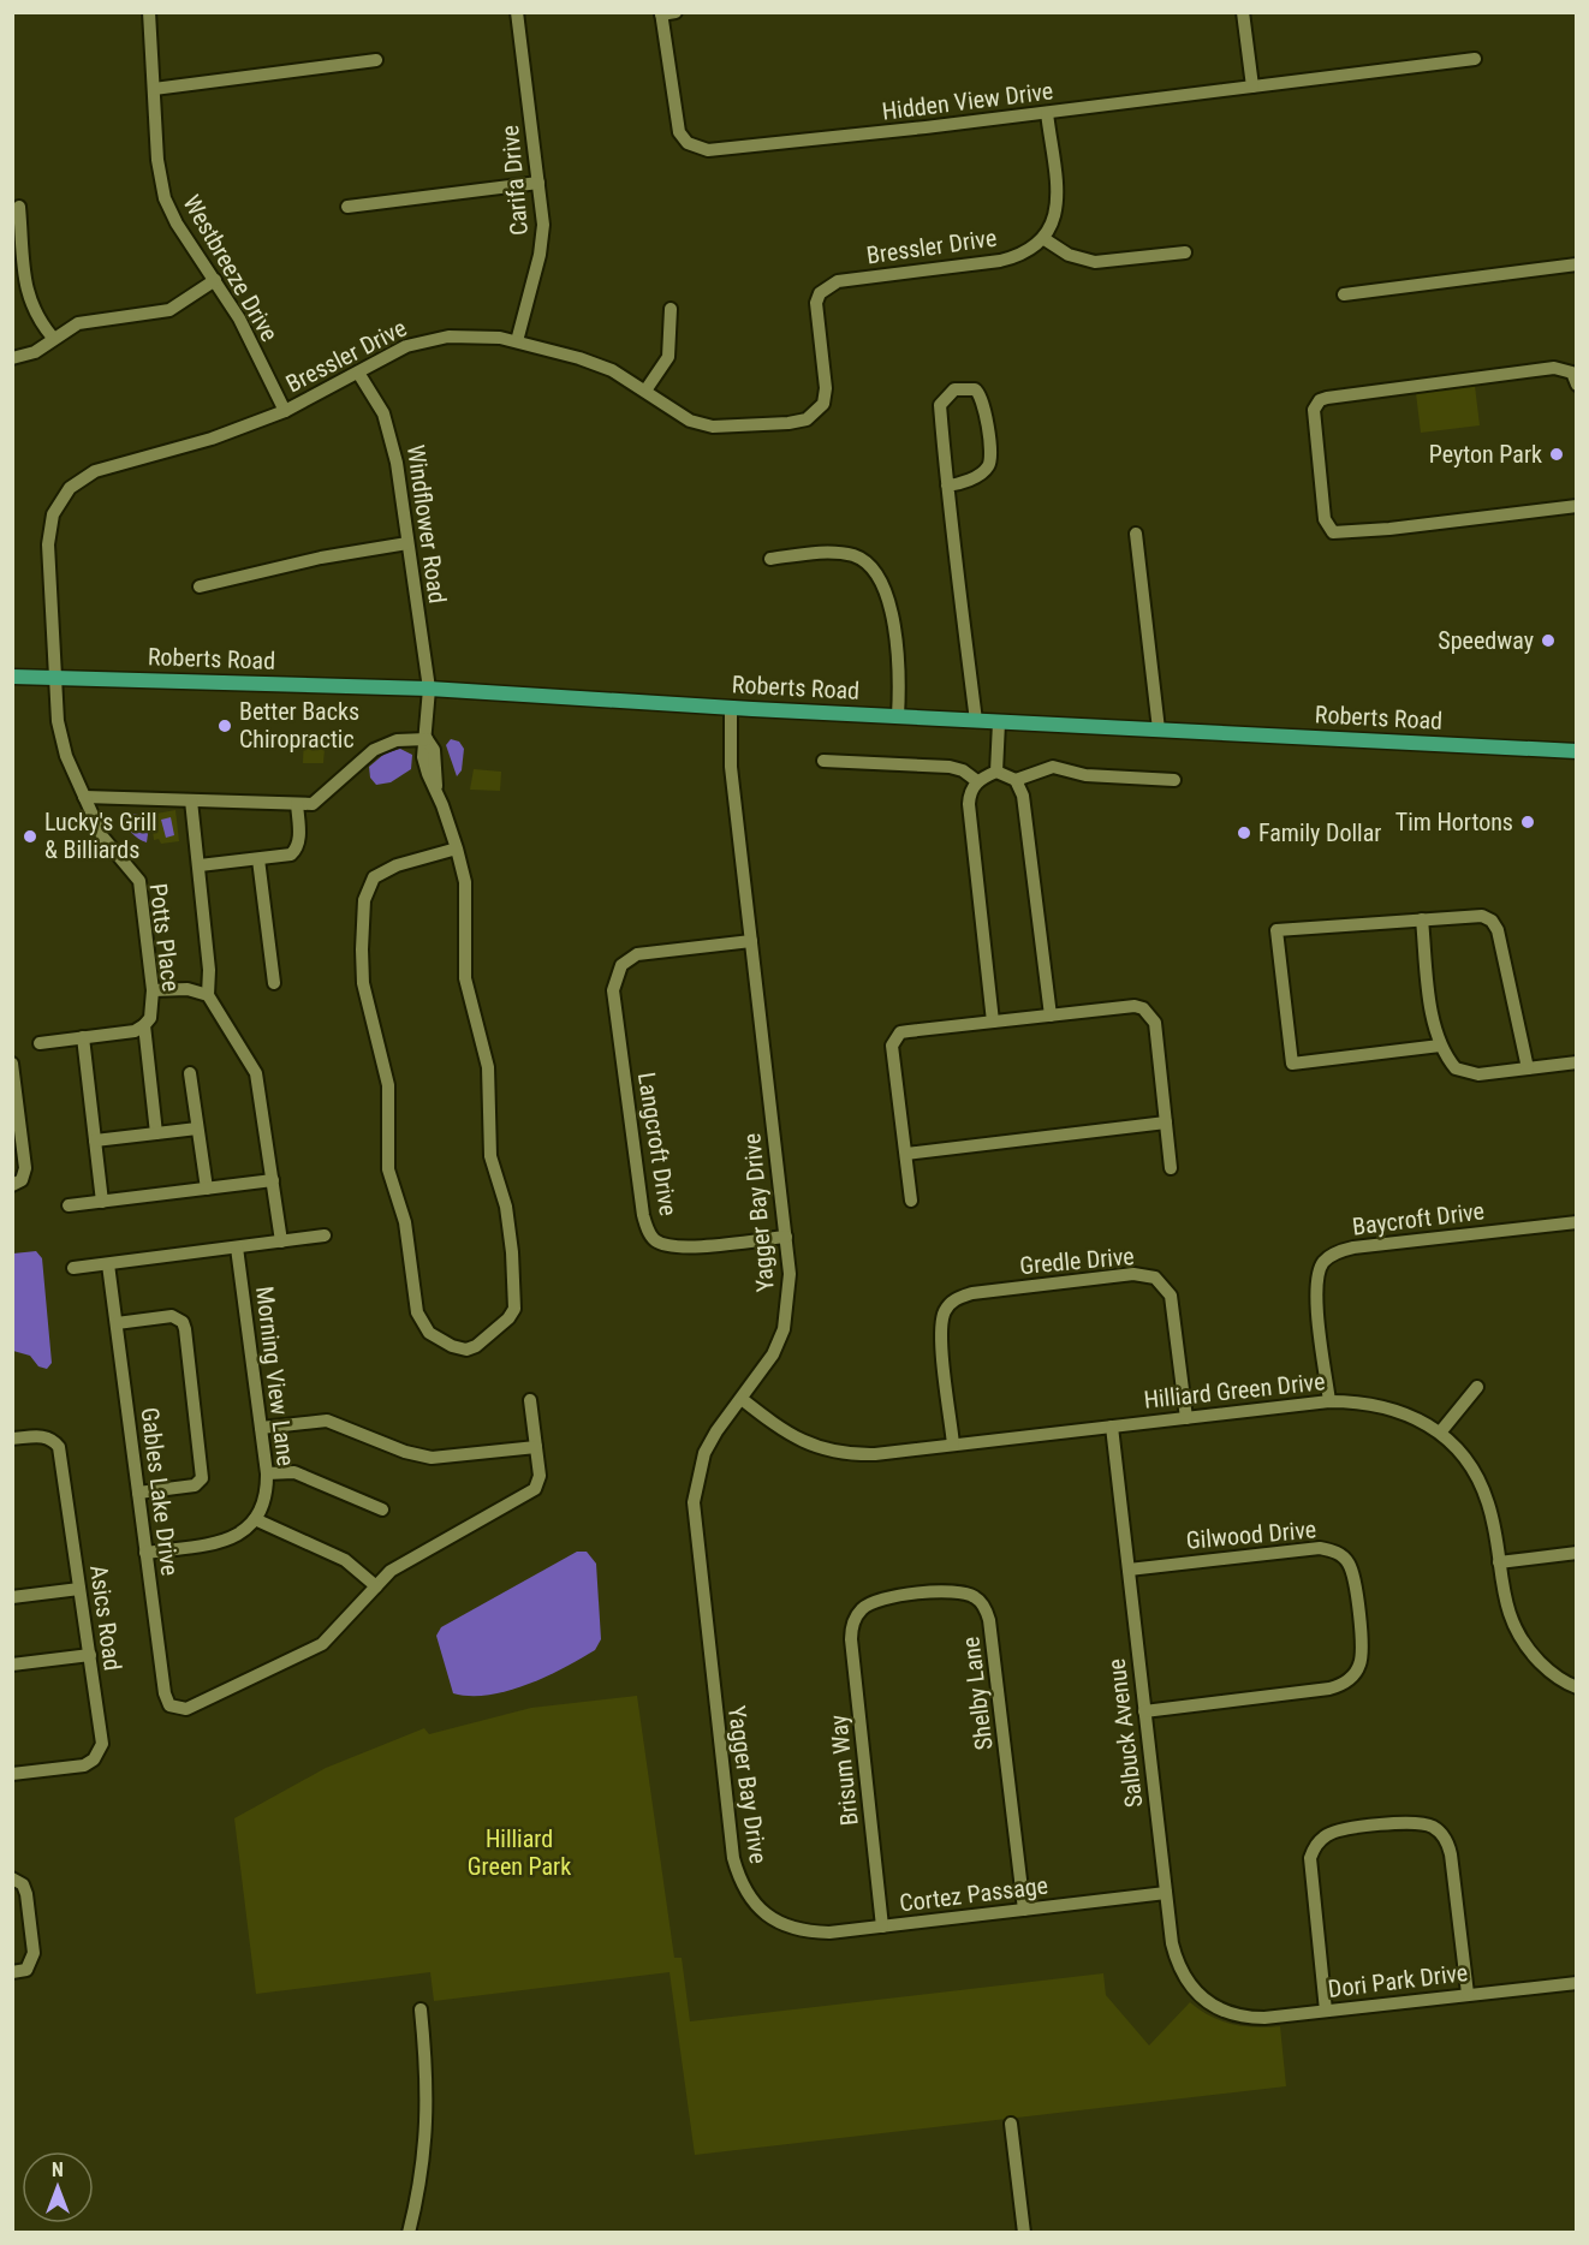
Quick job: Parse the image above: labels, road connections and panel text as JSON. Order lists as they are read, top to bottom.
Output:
{
  "streets": {
    "main road": ["Roberts Road"],
    "street": [
      "Hidden View Drive",
      "Carifa Drive",
      "Bressler Drive",
      "Westbreeze Drive",
      "Windflower Road",
      "Potts Place",
      "Langcroft Drive",
      "Yagger Bay Drive",
      "Baycroft Drive",
      "Gredle Drive",
      "Morning View Lane",
      "Hilliard Green Drive",
      "Gables Lake Drive",
      "Gilwood Drive",
      "Asics Road",
      "Shelby Lane",
      "Salbuck Avenue",
      "Brisum Way",
      "Cortez Passage",
      "Dori Park Drive"
    ]
  },
  "crossings": [
    ["Carifa Drive", "Bressler Drive"],
    ["Bressler Drive", "Westbreeze Drive"],
    ["Bressler Drive", "Windflower Road"],
    ["Bressler Drive", "Roberts Road"],
    ["Bressler Drive", "Potts Place"],
    ["Windflower Road", "Roberts Road"],
    ["Roberts Road", "Potts Place"],
    ["Roberts Road", "Yagger Bay Drive"],
    ["Langcroft Drive", "Yagger Bay Drive"],
    ["Yagger Bay Drive", "Hilliard Green Drive"],
    ["Yagger Bay Drive", "Cortez Passage"],
    ["Baycroft Drive", "Hilliard Green Drive"],
    ["Gredle Drive", "Hilliard Green Drive"],
    ["Hilliard Green Drive", "Salbuck Avenue"],
    ["Gilwood Drive", "Salbuck Avenue"],
    ["Shelby Lane", "Brisum Way"],
    ["Shelby Lane", "Cortez Passage"],
    ["Salbuck Avenue", "Cortez Passage"],
    ["Salbuck Avenue", "Dori Park Drive"],
    ["Brisum Way", "Cortez Passage"]
  ],
  "parks": ["Hilliard Green Park"],
  "places": [
    "Peyton Park",
    "Speedway",
    "Better Backs Chiropractic",
    "Tim Hortons",
    "Family Dollar",
    "Lucky's Grill & Billiards"
  ],
  "north": "top"
}
